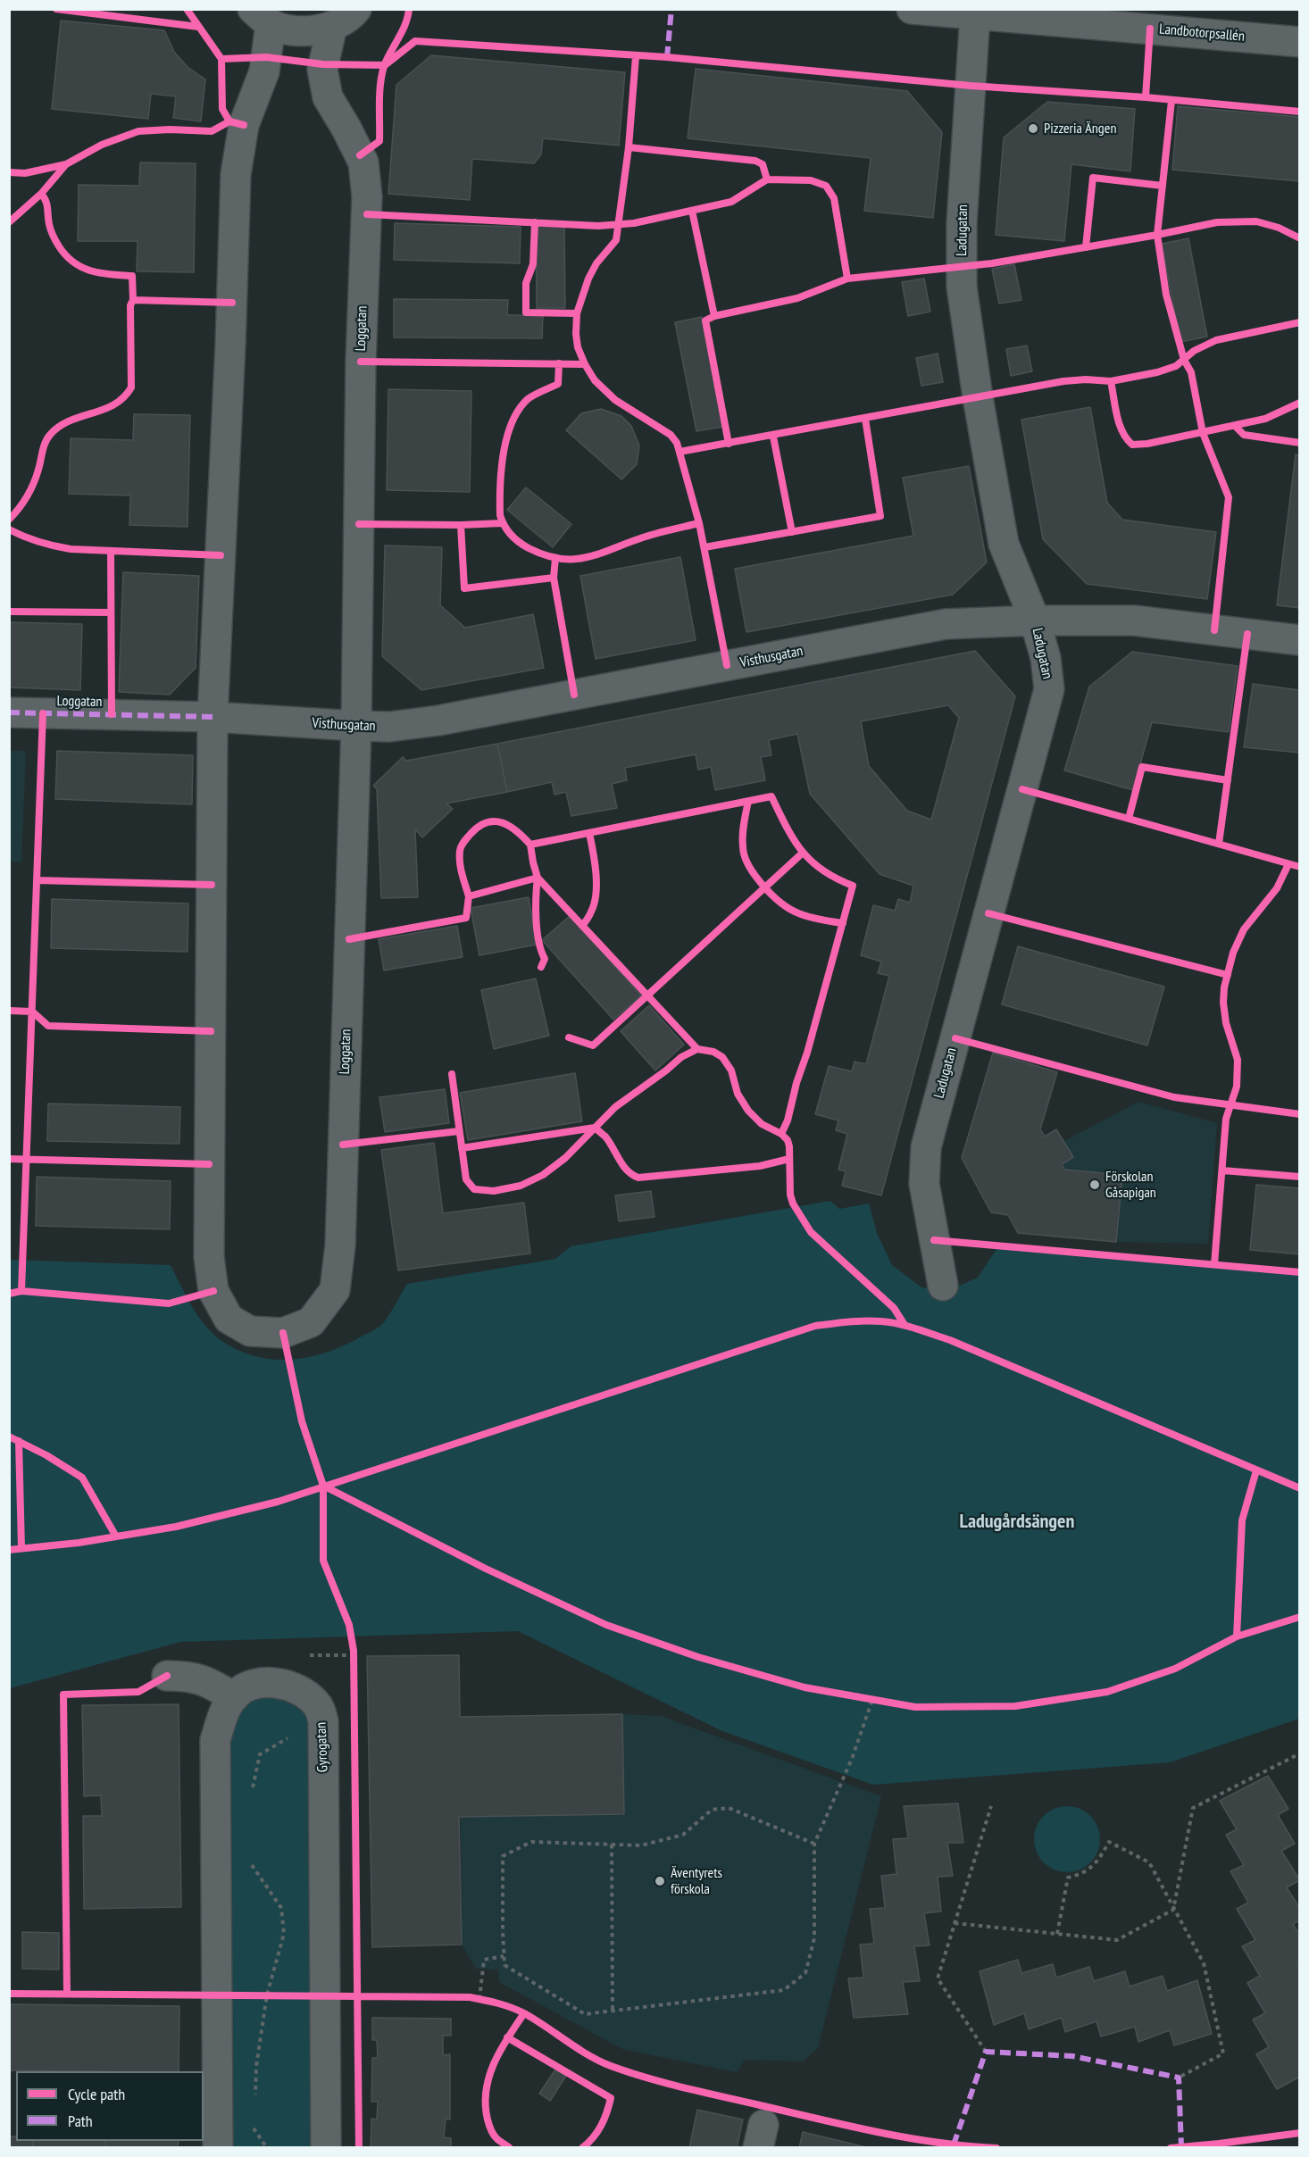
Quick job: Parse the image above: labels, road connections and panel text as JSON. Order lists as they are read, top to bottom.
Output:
{
  "streets": {
    "street": [
      "Landbotorpsallén",
      "Ladugatan",
      "Loggatan",
      "Visthusgatan",
      "Gyrogatan"
    ]
  },
  "crossings": [
    ["Landbotorpsallén", "Ladugatan"],
    ["Ladugatan", "Visthusgatan"],
    ["Loggatan", "Visthusgatan"]
  ],
  "districts": ["Ladugårdsängen"],
  "places": ["Pizzeria Ängen", "Förskolan Gåsapigan", "Äventyrets förskola"],
  "legend": ["Cycle path", "Path"]
}
